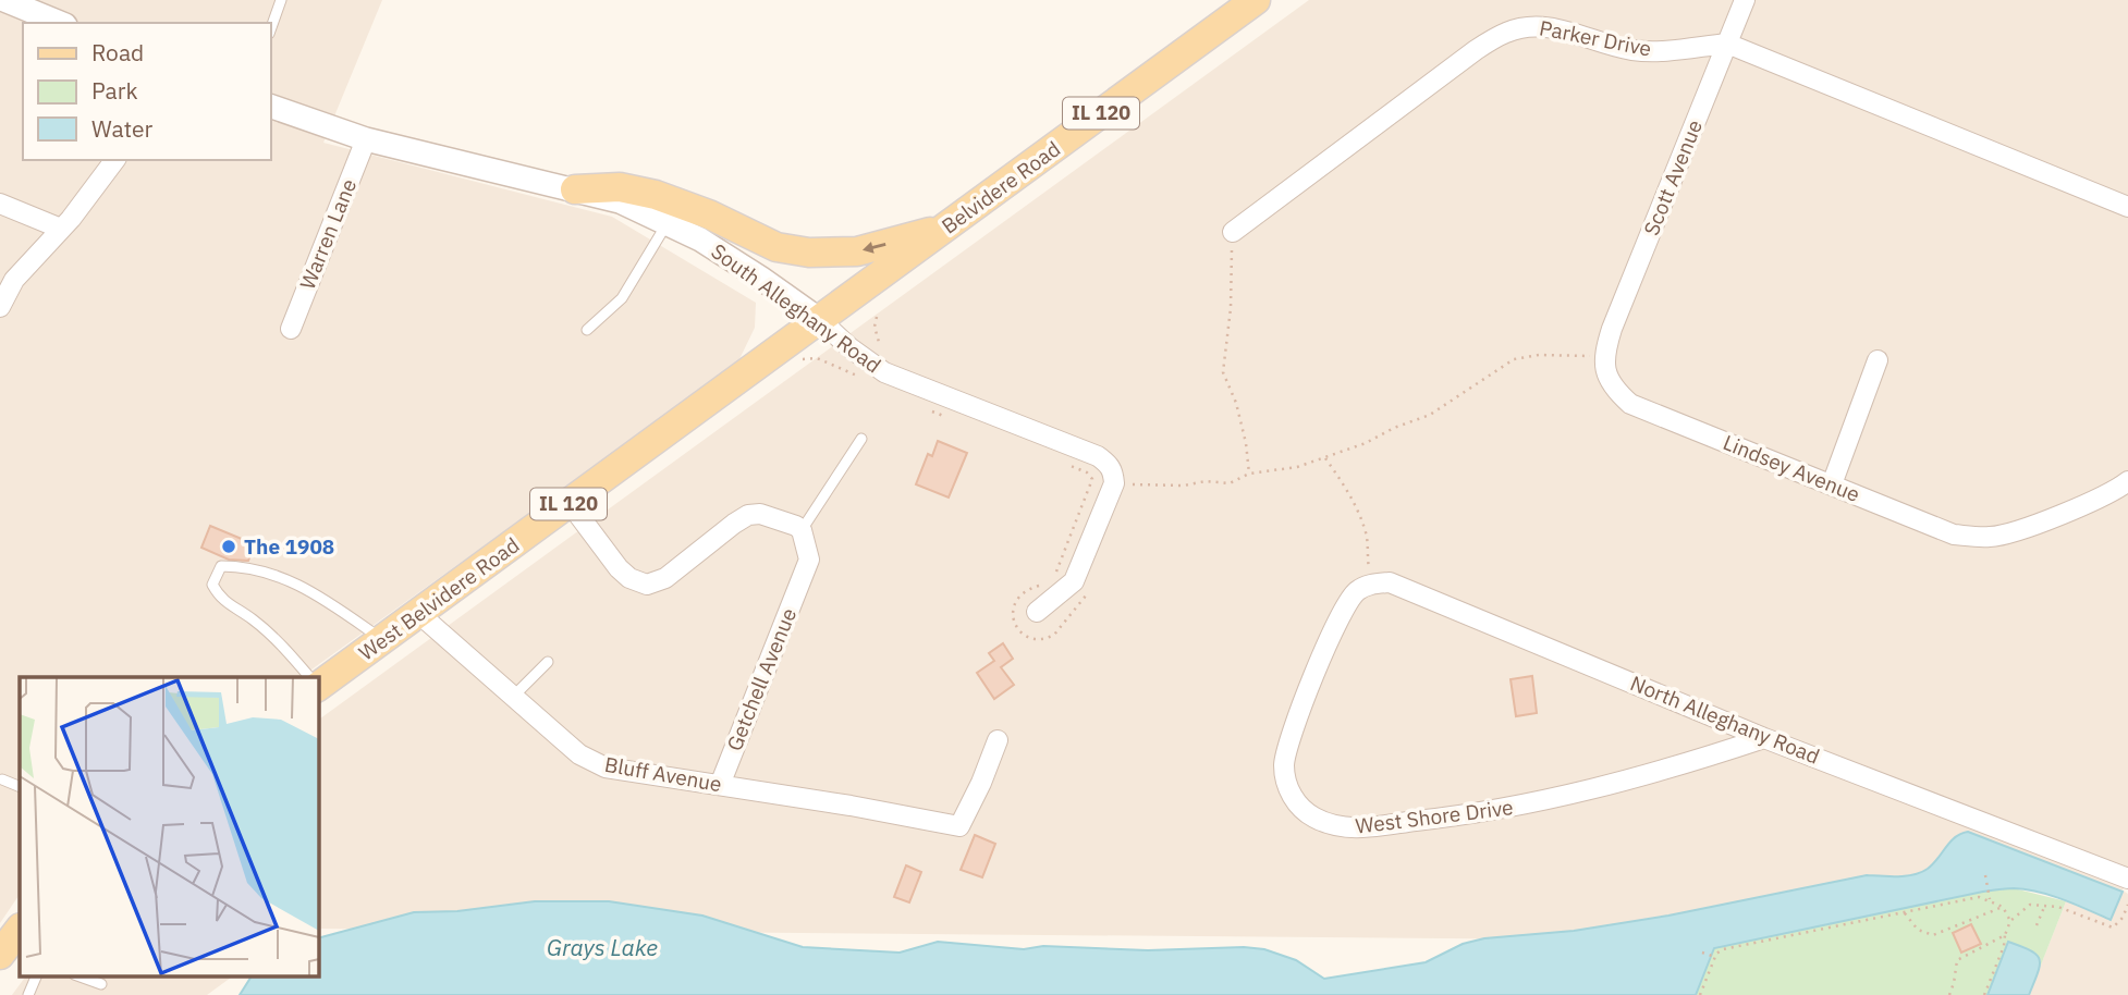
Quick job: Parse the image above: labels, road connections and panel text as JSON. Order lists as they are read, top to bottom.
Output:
{
  "streets": {
    "main road": ["IL 120", "Belvidere Road", "West Belvidere Road"],
    "street": [
      "Parker Drive",
      "Scott Avenue",
      "Warren Lane",
      "South Alleghany Road",
      "Lindsey Avenue",
      "Getchell Avenue",
      "North Alleghany Road",
      "Bluff Avenue",
      "West Shore Drive"
    ]
  },
  "crossings": [
    ["Parker Drive", "Scott Avenue"],
    ["Scott Avenue", "Lindsey Avenue"],
    ["Belvidere Road", "South Alleghany Road"],
    ["Belvidere Road", "West Belvidere Road"],
    ["Warren Lane", "South Alleghany Road"],
    ["South Alleghany Road", "West Belvidere Road"],
    ["West Belvidere Road", "Bluff Avenue"],
    ["Getchell Avenue", "Bluff Avenue"],
    ["North Alleghany Road", "West Shore Drive"]
  ],
  "water": ["Grays Lake"],
  "places": ["The 1908"],
  "legend": ["Road", "Park", "Water"]
}
